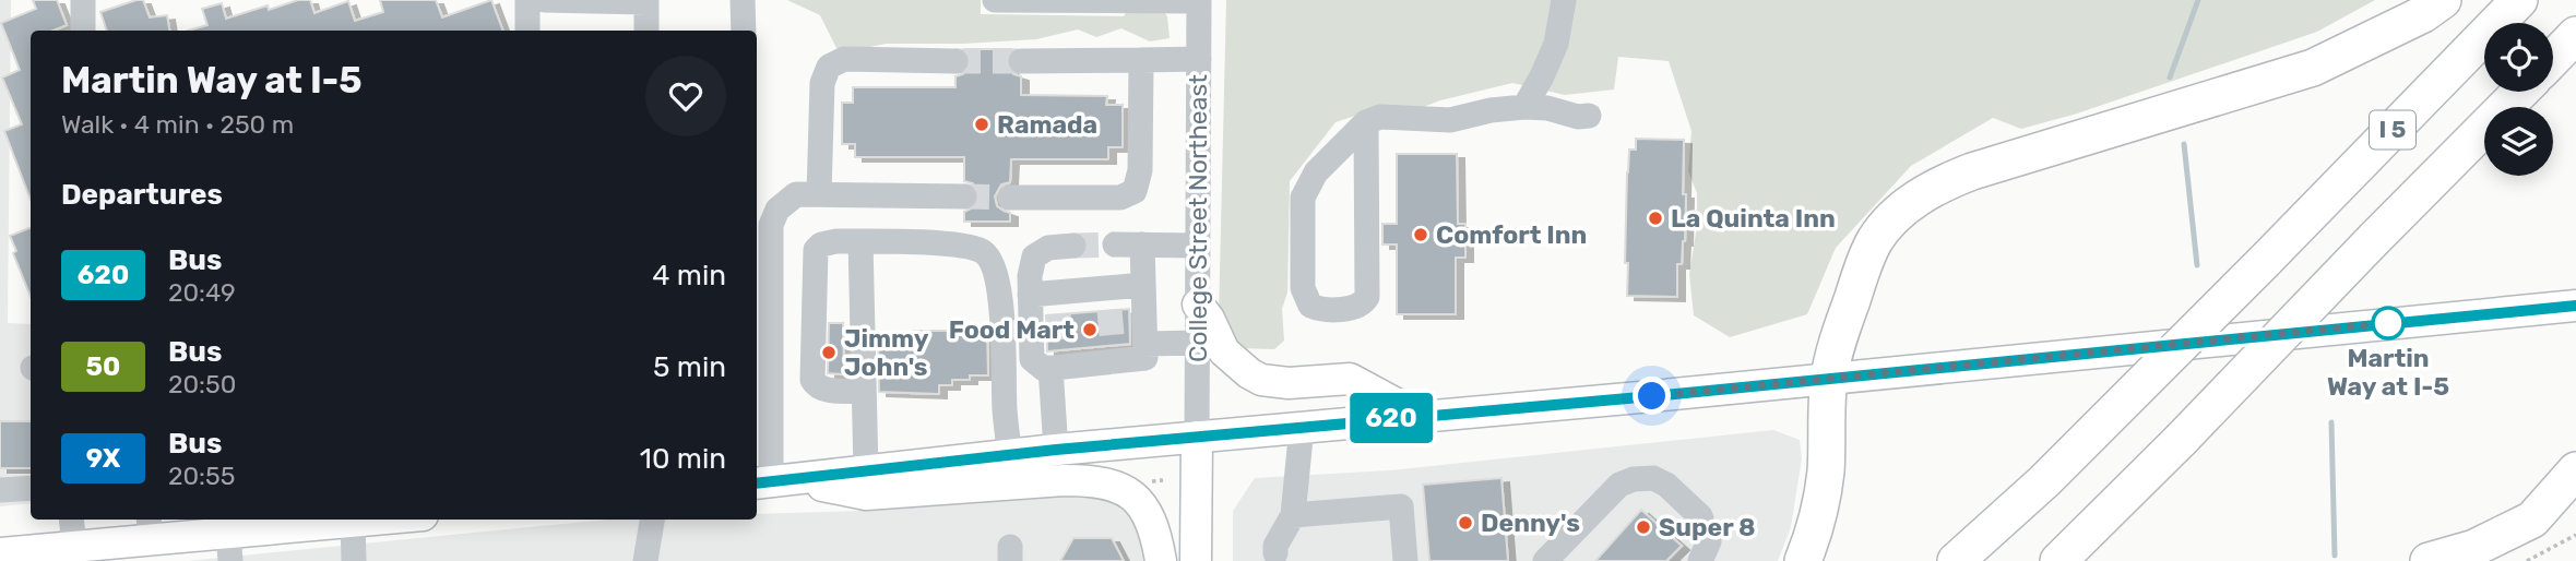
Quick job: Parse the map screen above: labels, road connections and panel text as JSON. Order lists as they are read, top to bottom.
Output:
{
  "streets": {
    "highway": ["I 5"],
    "street": ["College Street Northeast"]
  },
  "places": [
    "Ramada",
    "La Quinta Inn",
    "Comfort Inn",
    "Martin Way at I-5",
    "Food Mart",
    "Jimmy John's",
    "Denny's",
    "Super 8"
  ],
  "lines": ["bus line 620"],
  "page": {
    "on_map": "620",
    "heading": [
      ["Martin Way at I-5", "Walk · 4 min · 250 m"],
      "Departures"
    ],
    "list": [
      {
        "mark": "620",
        "name": "Bus",
        "note": "20:49",
        "value": "4 min"
      },
      {
        "mark": "50",
        "name": "Bus",
        "note": "20:50",
        "value": "5 min"
      },
      {
        "mark": "9X",
        "name": "Bus",
        "note": "20:55",
        "value": "10 min"
      }
    ]
  }
}
